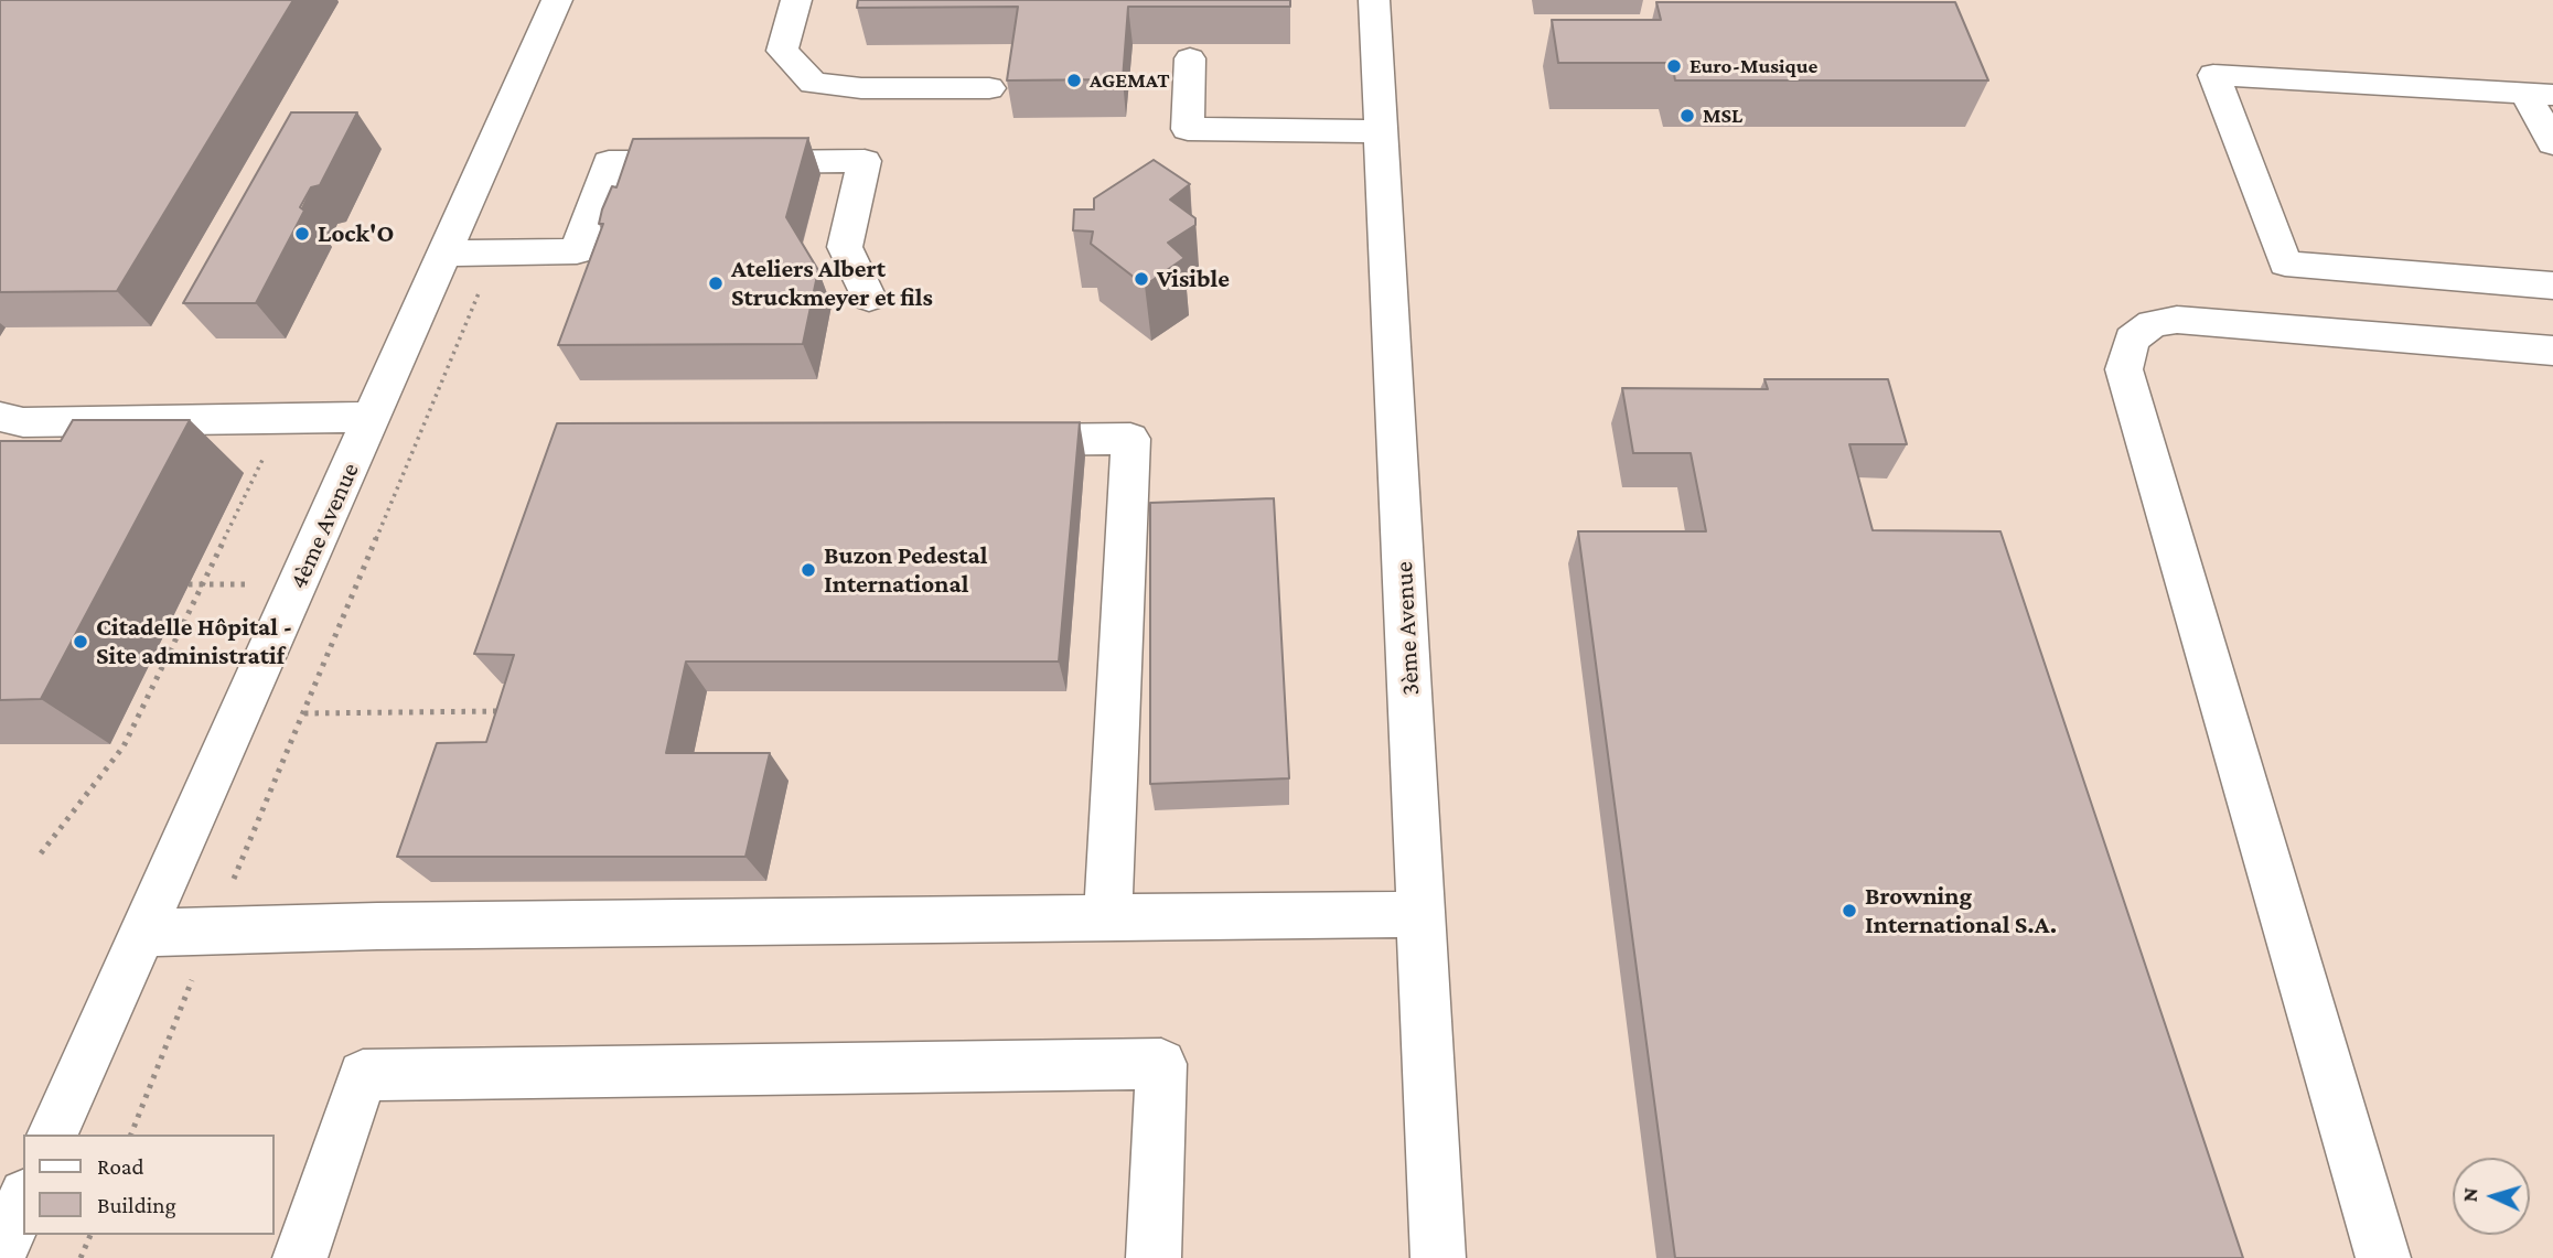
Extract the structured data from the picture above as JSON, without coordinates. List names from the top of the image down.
{
  "streets": {
    "street": ["4ème Avenue", "3ème Avenue"]
  },
  "places": [
    "Euro-Musique",
    "AGEMAT",
    "MSL",
    "Lock'O",
    "Visible",
    "Ateliers Albert Struckmeyer et fils",
    "Buzon Pedestal International",
    "Citadelle Hôpital - Site administratif",
    "Browning International S.A."
  ],
  "legend": ["Road", "Building"],
  "north": "left"
}
